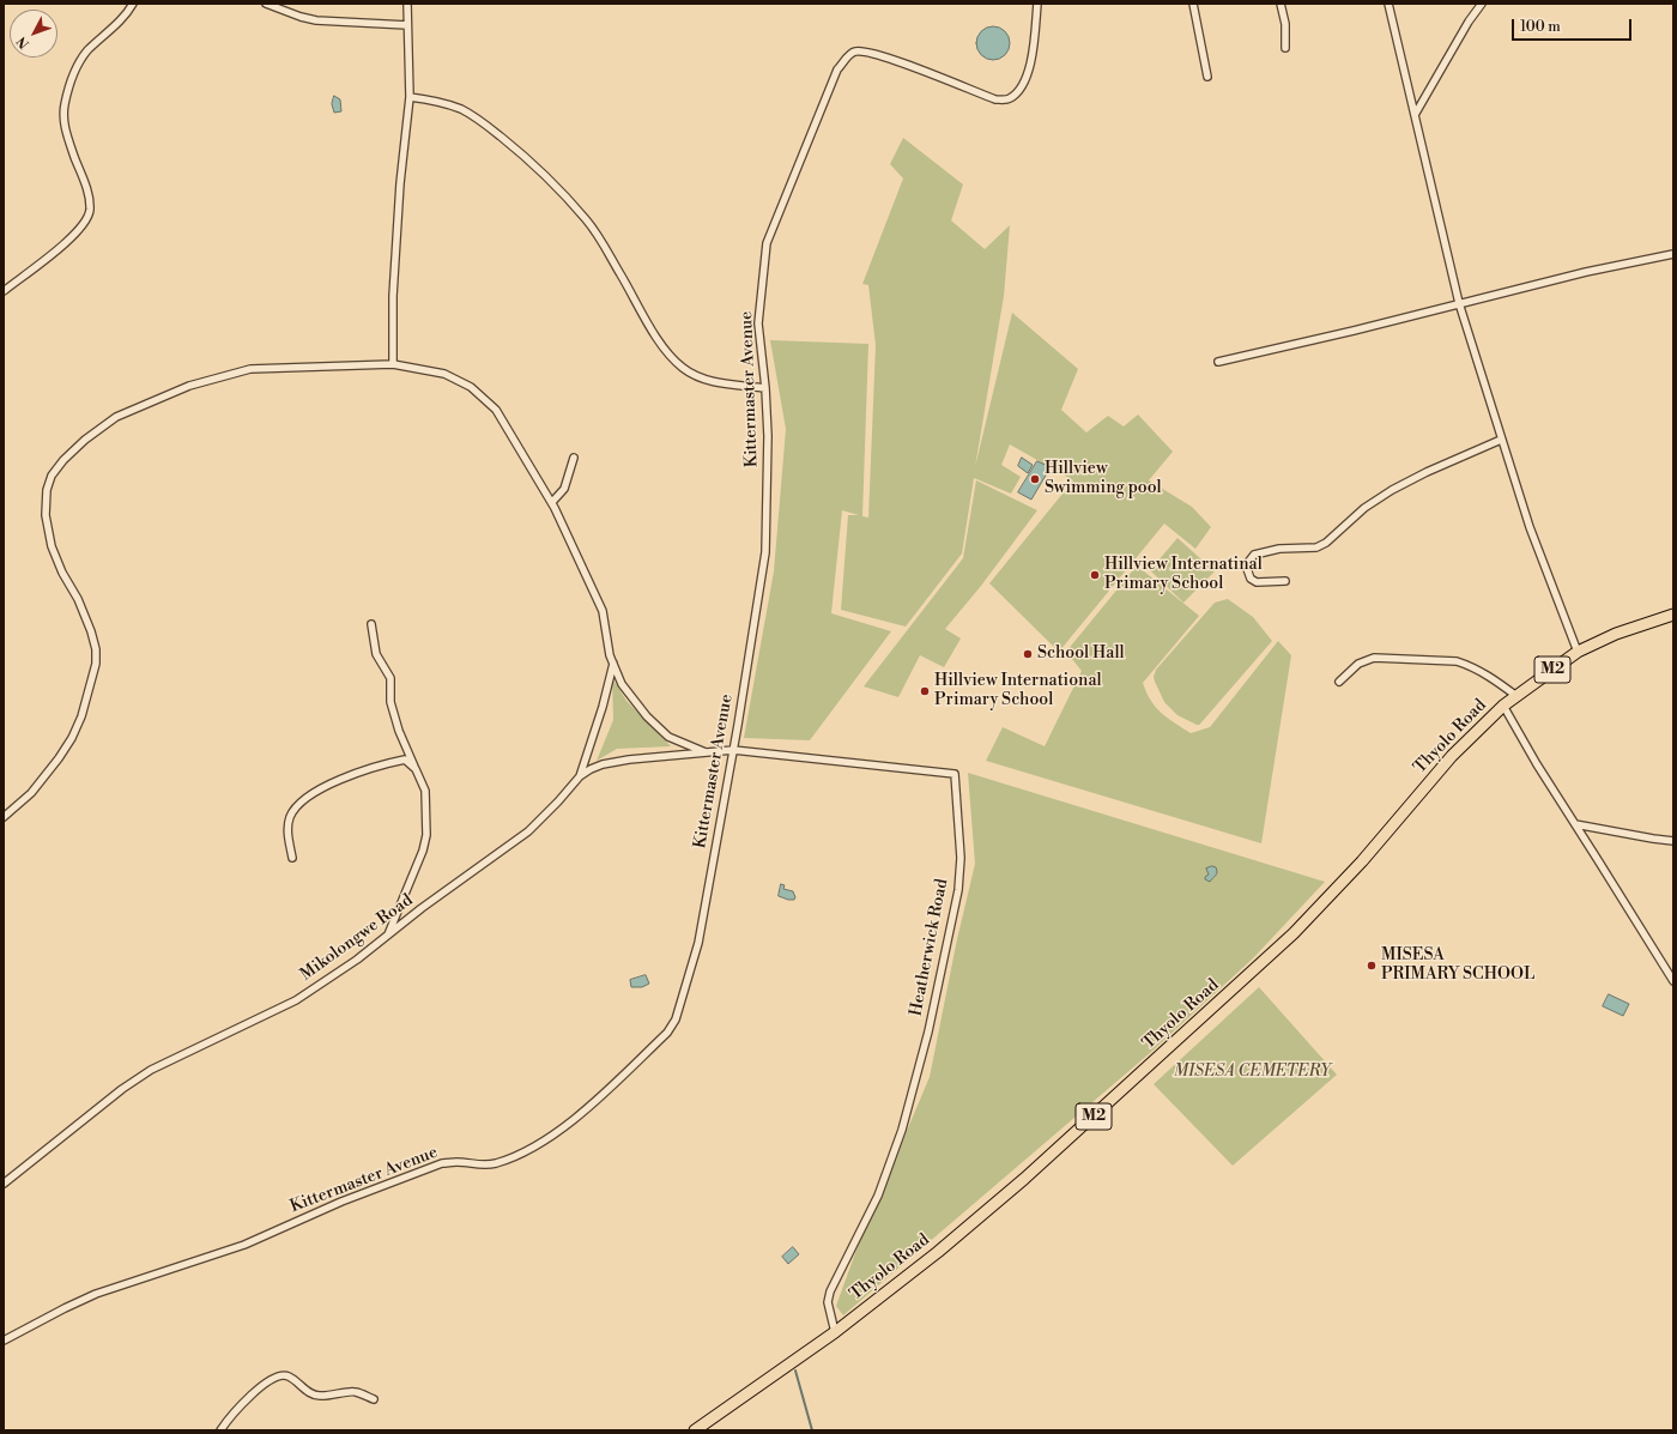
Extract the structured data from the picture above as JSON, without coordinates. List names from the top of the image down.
{
  "streets": {
    "highway": ["M2", "Thyolo Road"],
    "street": ["Kittermaster Avenue", "Mikolongwe Road", "Heatherwick Road"]
  },
  "crossings": [
    ["Kittermaster Avenue", "Mikolongwe Road"],
    ["Kittermaster Avenue", "Heatherwick Road"],
    ["Thyolo Road", "Heatherwick Road"],
    ["Mikolongwe Road", "Heatherwick Road"]
  ],
  "parks": ["MISESA CEMETERY"],
  "places": [
    "Hillview Swimming pool",
    "Hillview Internatinal Primary School",
    "School Hall",
    "Hillview International Primary School",
    "MISESA PRIMARY SCHOOL"
  ],
  "scale_bar": "100 m",
  "north": "bottom left"
}
